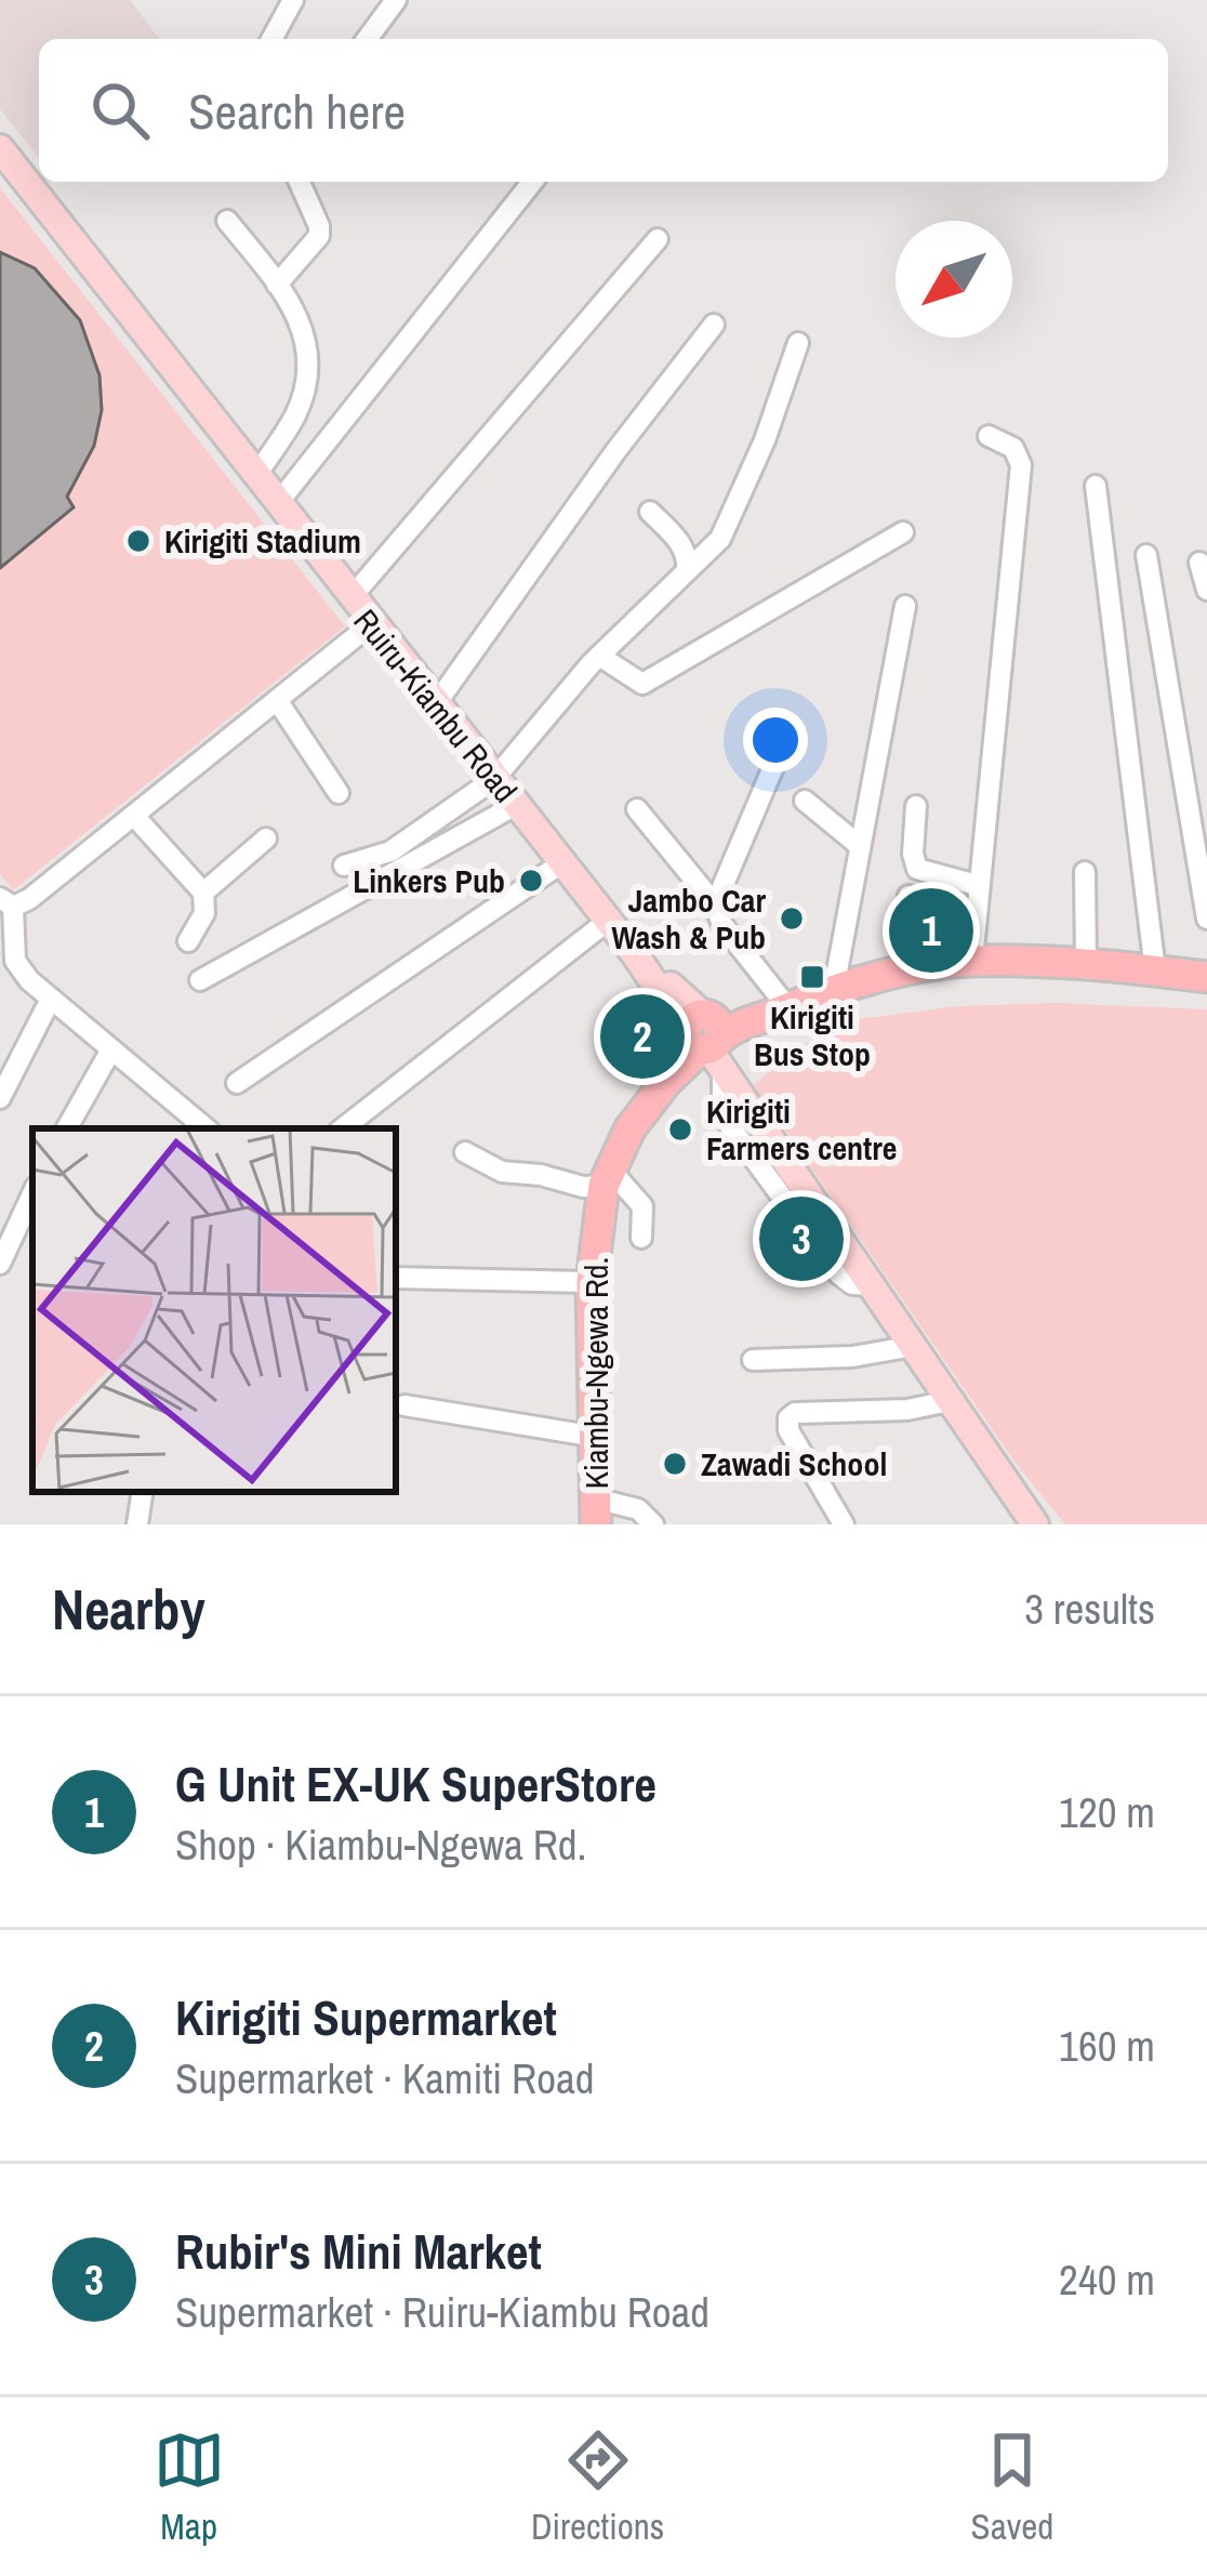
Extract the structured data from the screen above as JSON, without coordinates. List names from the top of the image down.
{
  "streets": {
    "highway": ["Kiambu-Ngewa Rd."],
    "main road": ["Ruiru-Kiambu Road"]
  },
  "crossings": [
    ["Ruiru-Kiambu Road", "Kiambu-Ngewa Rd."]
  ],
  "places": {
    "other": [
      "Kirigiti Stadium",
      "Linkers Pub",
      "Jambo Car Wash & Pub",
      "Kirigiti Farmers centre",
      "Zawadi School"
    ],
    "transit": ["Kirigiti Bus Stop"]
  },
  "north": "bottom left",
  "page": {
    "search": "Search here",
    "pins": ["1", "2", "3"],
    "heading": ["Nearby", "3 results"],
    "list": [
      {
        "mark": "1",
        "name": "G Unit EX-UK SuperStore",
        "note": "Shop · Kiambu-Ngewa Rd.",
        "value": "120 m"
      },
      {
        "mark": "2",
        "name": "Kirigiti Supermarket",
        "note": "Supermarket · Kamiti Road",
        "value": "160 m"
      },
      {
        "mark": "3",
        "name": "Rubir's Mini Market",
        "note": "Supermarket · Ruiru-Kiambu Road",
        "value": "240 m"
      }
    ],
    "nav": ["Map", "Directions", "Saved"]
  }
}
